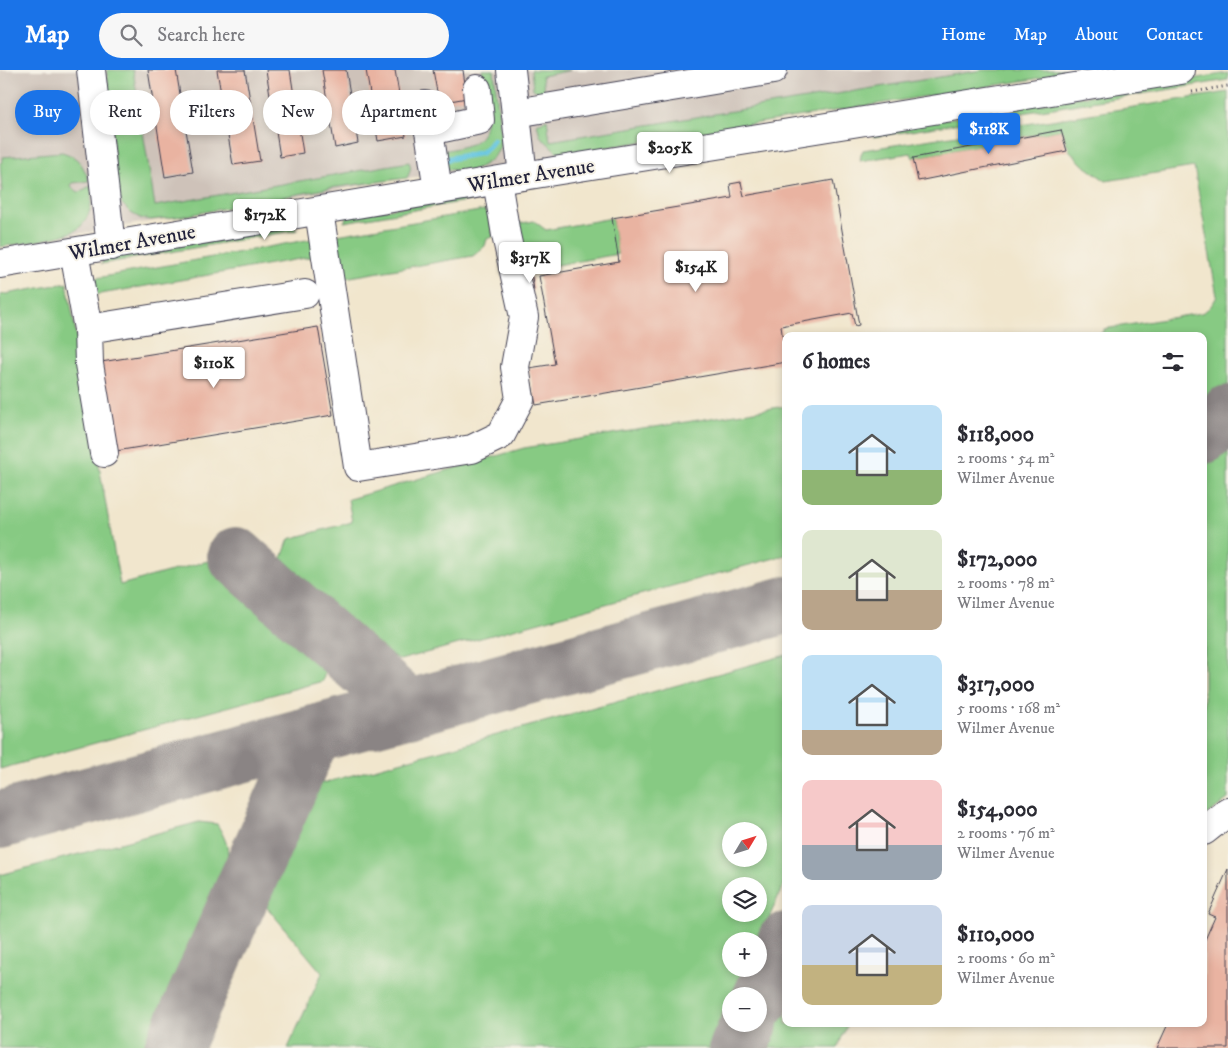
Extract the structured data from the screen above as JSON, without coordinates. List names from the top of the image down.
{
  "streets": {
    "street": ["Wilmer Avenue"]
  },
  "north": "top right",
  "page": {
    "header": "Map",
    "search": "Search here",
    "nav": [
      "Home",
      "Map",
      "About",
      "Contact"
    ],
    "chip": [
      "Buy",
      "Rent",
      "Filters",
      "New",
      "Apartment"
    ],
    "price": [
      "$118K",
      "$205K",
      "$172K",
      "$317K",
      "$154K",
      "$110K"
    ],
    "heading": "6 homes",
    "list": [
      {
        "name": "$118,000",
        "note": "2 rooms · 54 m² · Wilmer Avenue"
      },
      {
        "name": "$172,000",
        "note": "2 rooms · 78 m² · Wilmer Avenue"
      },
      {
        "name": "$317,000",
        "note": "5 rooms · 168 m² · Wilmer Avenue"
      },
      {
        "name": "$154,000",
        "note": "2 rooms · 76 m² · Wilmer Avenue"
      },
      {
        "name": "$110,000",
        "note": "2 rooms · 60 m² · Wilmer Avenue"
      }
    ],
    "map_buttons": ["+", "−"]
  }
}
